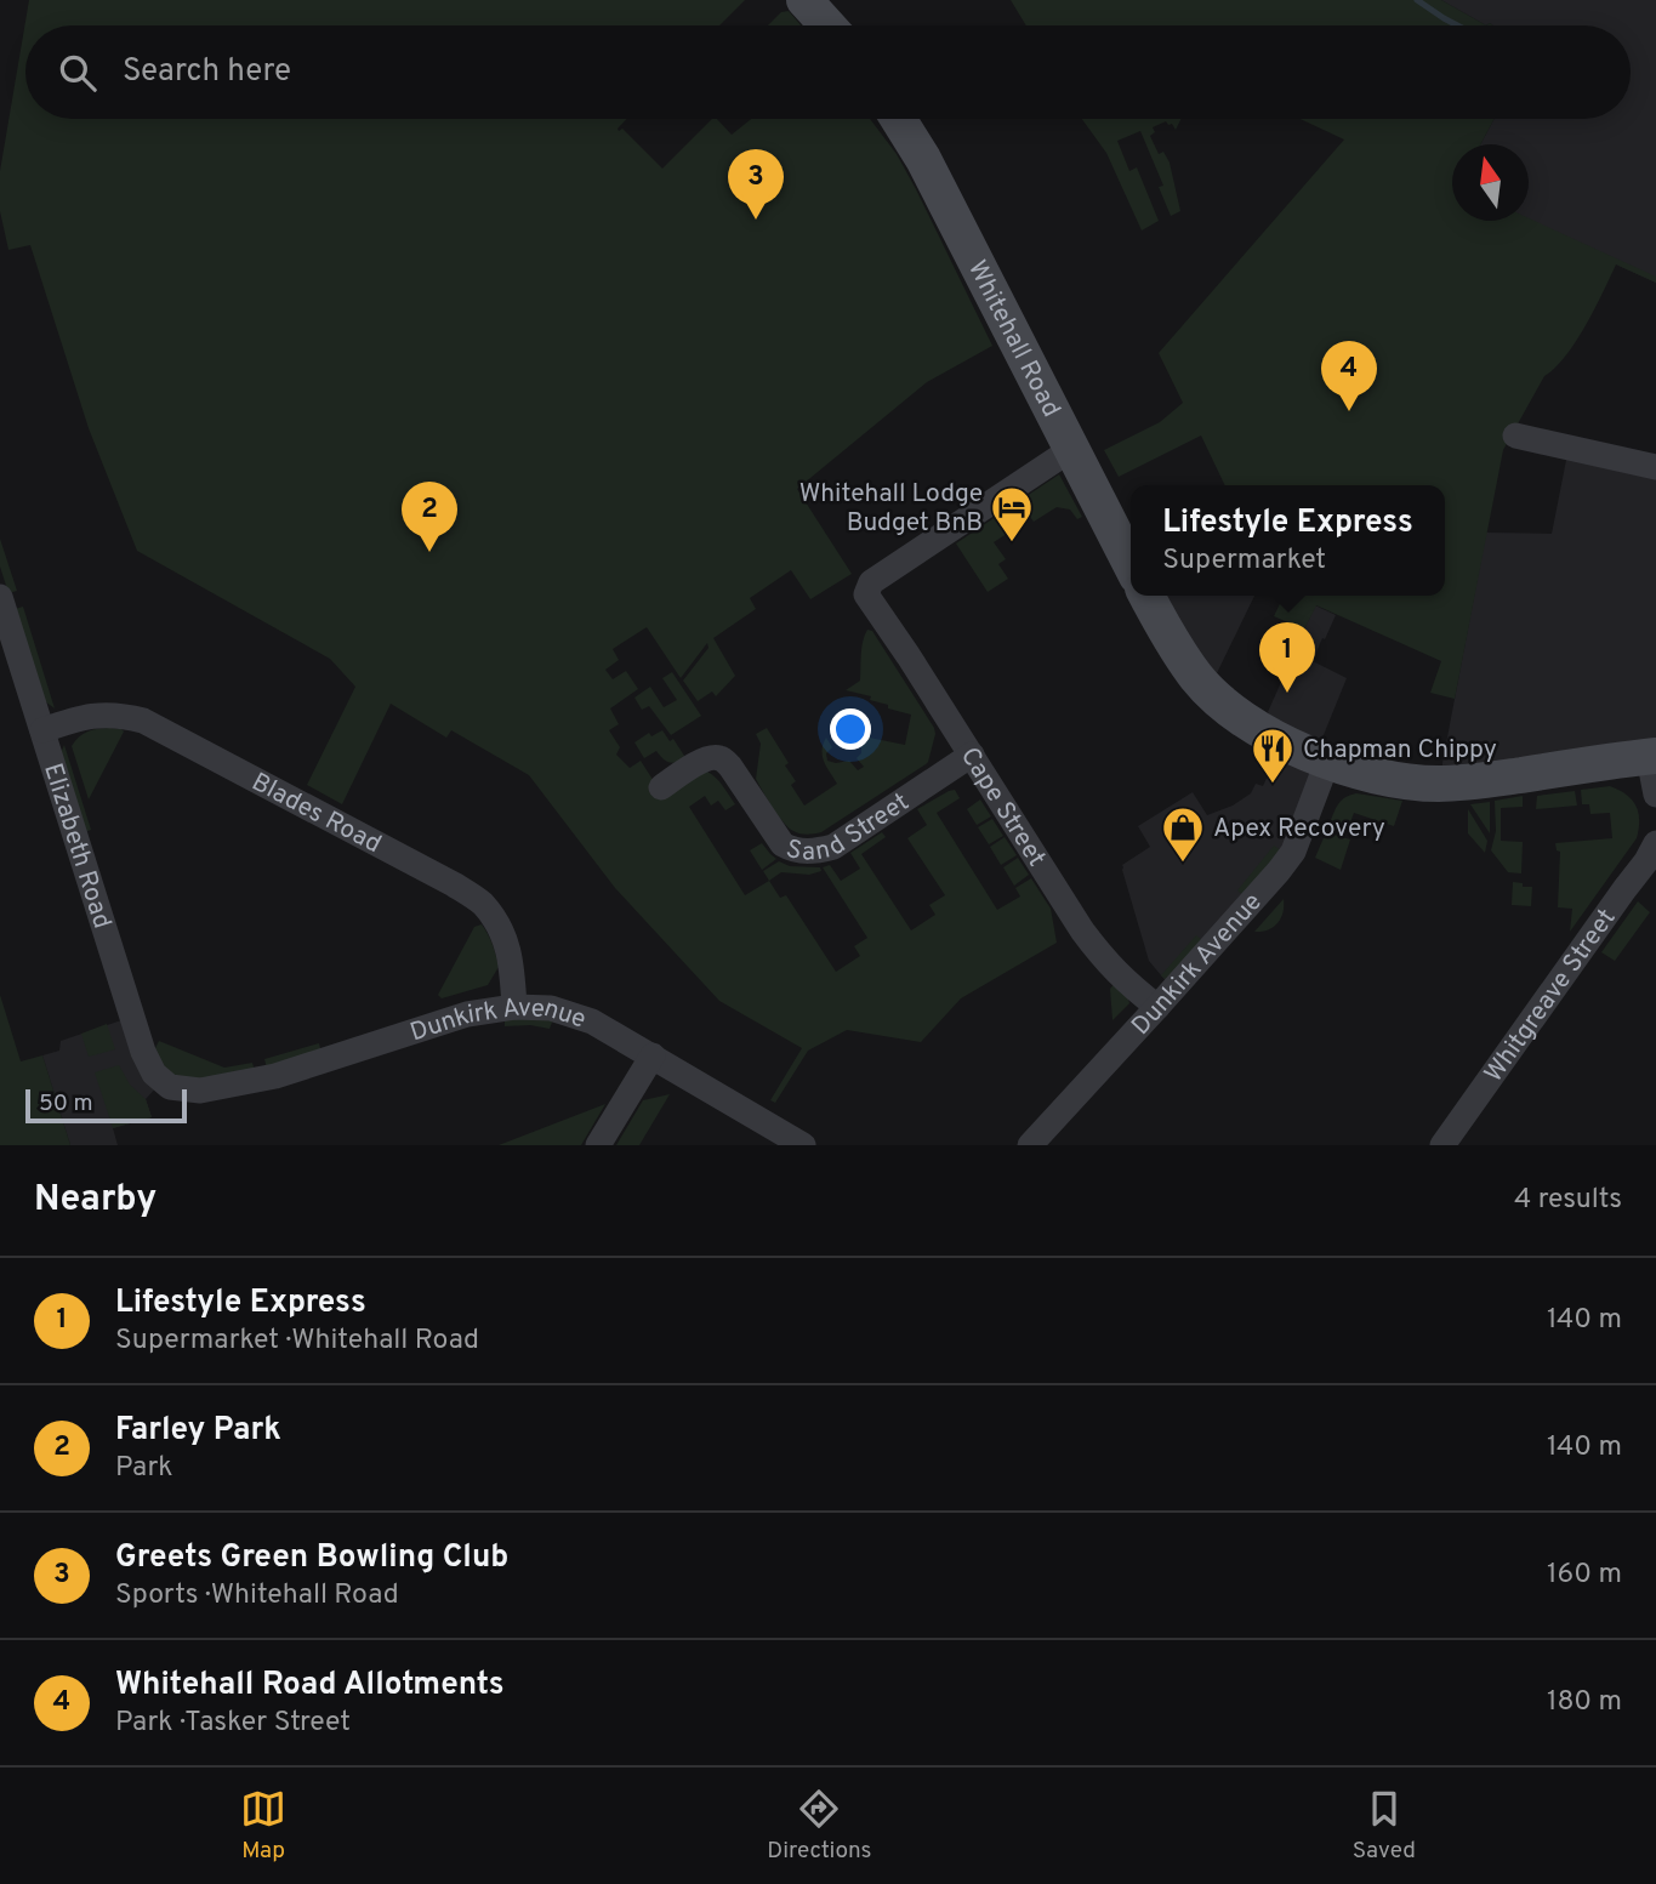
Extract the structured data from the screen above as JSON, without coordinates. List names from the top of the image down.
{
  "streets": {
    "main road": ["Whitehall Road"],
    "street": [
      "Cape Street",
      "Blades Road",
      "Sand Street",
      "Elizabeth Road",
      "Dunkirk Avenue",
      "Whitgreave Street"
    ]
  },
  "crossings": [
    ["Whitehall Road", "Cape Street"],
    ["Cape Street", "Sand Street"],
    ["Cape Street", "Dunkirk Avenue"],
    ["Blades Road", "Elizabeth Road"],
    ["Blades Road", "Dunkirk Avenue"],
    ["Elizabeth Road", "Dunkirk Avenue"]
  ],
  "places": {
    "hotel": ["Whitehall Lodge Budget BnB"],
    "restaurant": ["Chapman Chippy"],
    "shop": ["Apex Recovery"]
  },
  "scale_bar": "50 m",
  "north": "top",
  "page": {
    "search": "Search here",
    "pins": [
      "3",
      "4",
      "2",
      "1"
    ],
    "popup": ["Lifestyle Express", "Supermarket"],
    "scale": "50 m",
    "heading": ["Nearby", "4 results"],
    "list": [
      {
        "mark": "1",
        "name": "Lifestyle Express",
        "note": "Supermarket · Whitehall Road",
        "value": "140 m"
      },
      {
        "mark": "2",
        "name": "Farley Park",
        "note": "Park",
        "value": "140 m"
      },
      {
        "mark": "3",
        "name": "Greets Green Bowling Club",
        "note": "Sports · Whitehall Road",
        "value": "160 m"
      },
      {
        "mark": "4",
        "name": "Whitehall Road Allotments",
        "note": "Park · Tasker Street",
        "value": "180 m"
      }
    ],
    "nav": ["Map", "Directions", "Saved"]
  }
}
